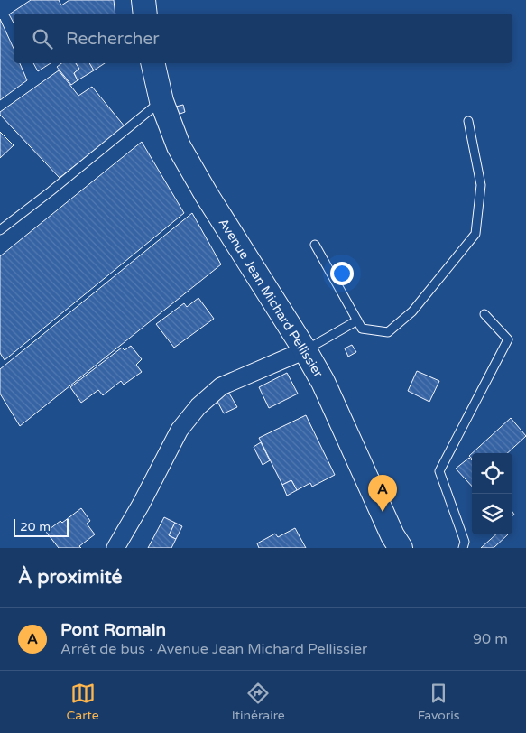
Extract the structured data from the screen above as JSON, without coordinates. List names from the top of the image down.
{
  "streets": {
    "street": ["Avenue Jean Michard Pellissier"]
  },
  "scale_bar": "20 m",
  "page": {
    "search": "Rechercher",
    "pins": "A",
    "scale": "20 m",
    "heading": "À proximité",
    "list": [
      {
        "mark": "A",
        "name": "Pont Romain",
        "note": "Arrêt de bus · Avenue Jean Michard Pellissier",
        "value": "90 m"
      }
    ],
    "nav": ["Carte", "Itinéraire", "Favoris"]
  }
}
